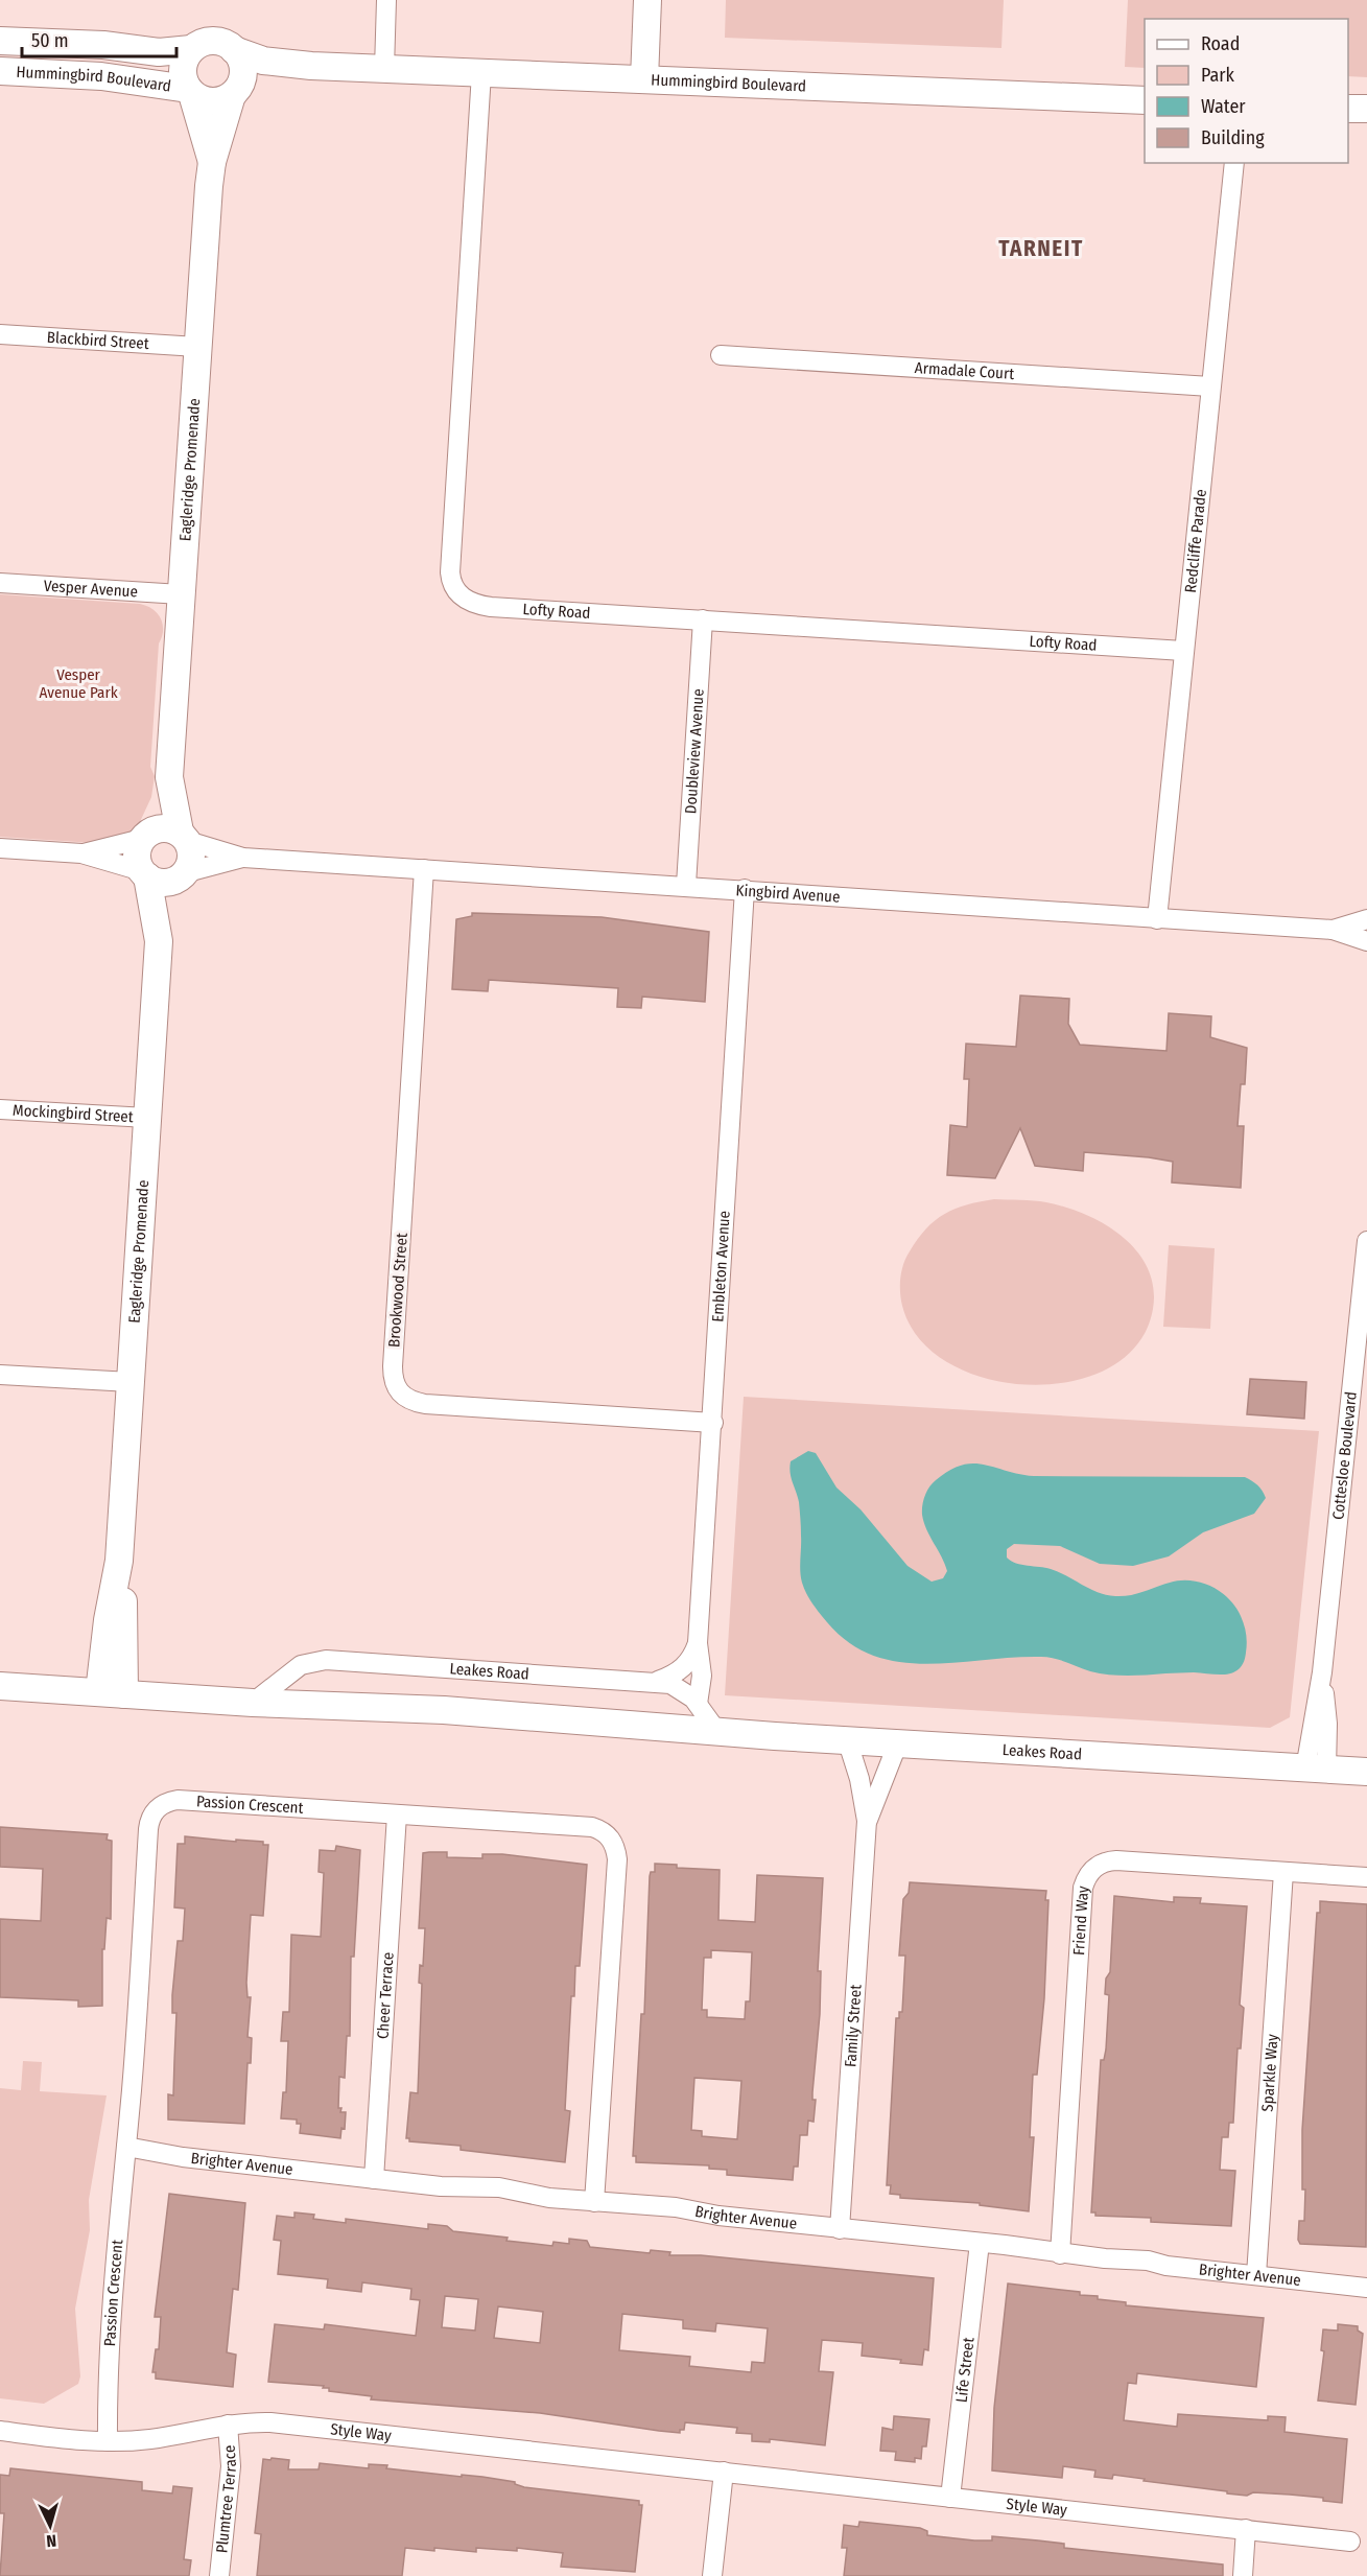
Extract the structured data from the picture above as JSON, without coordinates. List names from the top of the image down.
{
  "streets": {
    "street": [
      "Hummingbird Boulevard",
      "Blackbird Street",
      "Armadale Court",
      "Eagleridge Promenade",
      "Redcliffe Parade",
      "Vesper Avenue",
      "Lofty Road",
      "Doubleview Avenue",
      "Kingbird Avenue",
      "Mockingbird Street",
      "Embleton Avenue",
      "Brookwood Street",
      "Cottesloe Boulevard",
      "Leakes Road",
      "Passion Crescent",
      "Friend Way",
      "Cheer Terrace",
      "Family Street",
      "Sparkle Way",
      "Brighter Avenue",
      "Life Street",
      "Style Way",
      "Plumtree Terrace"
    ]
  },
  "crossings": [
    ["Hummingbird Boulevard", "Eagleridge Promenade"],
    ["Hummingbird Boulevard", "Lofty Road"],
    ["Blackbird Street", "Eagleridge Promenade"],
    ["Armadale Court", "Redcliffe Parade"],
    ["Eagleridge Promenade", "Vesper Avenue"],
    ["Eagleridge Promenade", "Kingbird Avenue"],
    ["Eagleridge Promenade", "Mockingbird Street"],
    ["Eagleridge Promenade", "Leakes Road"],
    ["Redcliffe Parade", "Lofty Road"],
    ["Redcliffe Parade", "Kingbird Avenue"],
    ["Lofty Road", "Doubleview Avenue"],
    ["Doubleview Avenue", "Kingbird Avenue"],
    ["Kingbird Avenue", "Embleton Avenue"],
    ["Kingbird Avenue", "Brookwood Street"],
    ["Embleton Avenue", "Brookwood Street"],
    ["Embleton Avenue", "Leakes Road"],
    ["Cottesloe Boulevard", "Leakes Road"],
    ["Leakes Road", "Family Street"],
    ["Passion Crescent", "Cheer Terrace"],
    ["Passion Crescent", "Brighter Avenue"],
    ["Passion Crescent", "Style Way"],
    ["Friend Way", "Sparkle Way"],
    ["Friend Way", "Brighter Avenue"],
    ["Cheer Terrace", "Brighter Avenue"],
    ["Family Street", "Brighter Avenue"],
    ["Sparkle Way", "Brighter Avenue"],
    ["Brighter Avenue", "Life Street"],
    ["Life Street", "Style Way"],
    ["Style Way", "Plumtree Terrace"]
  ],
  "districts": ["TARNEIT"],
  "parks": ["Vesper Avenue Park"],
  "legend": [
    "Road",
    "Park",
    "Water",
    "Building"
  ],
  "scale_bar": "50 m",
  "north": "bottom"
}
